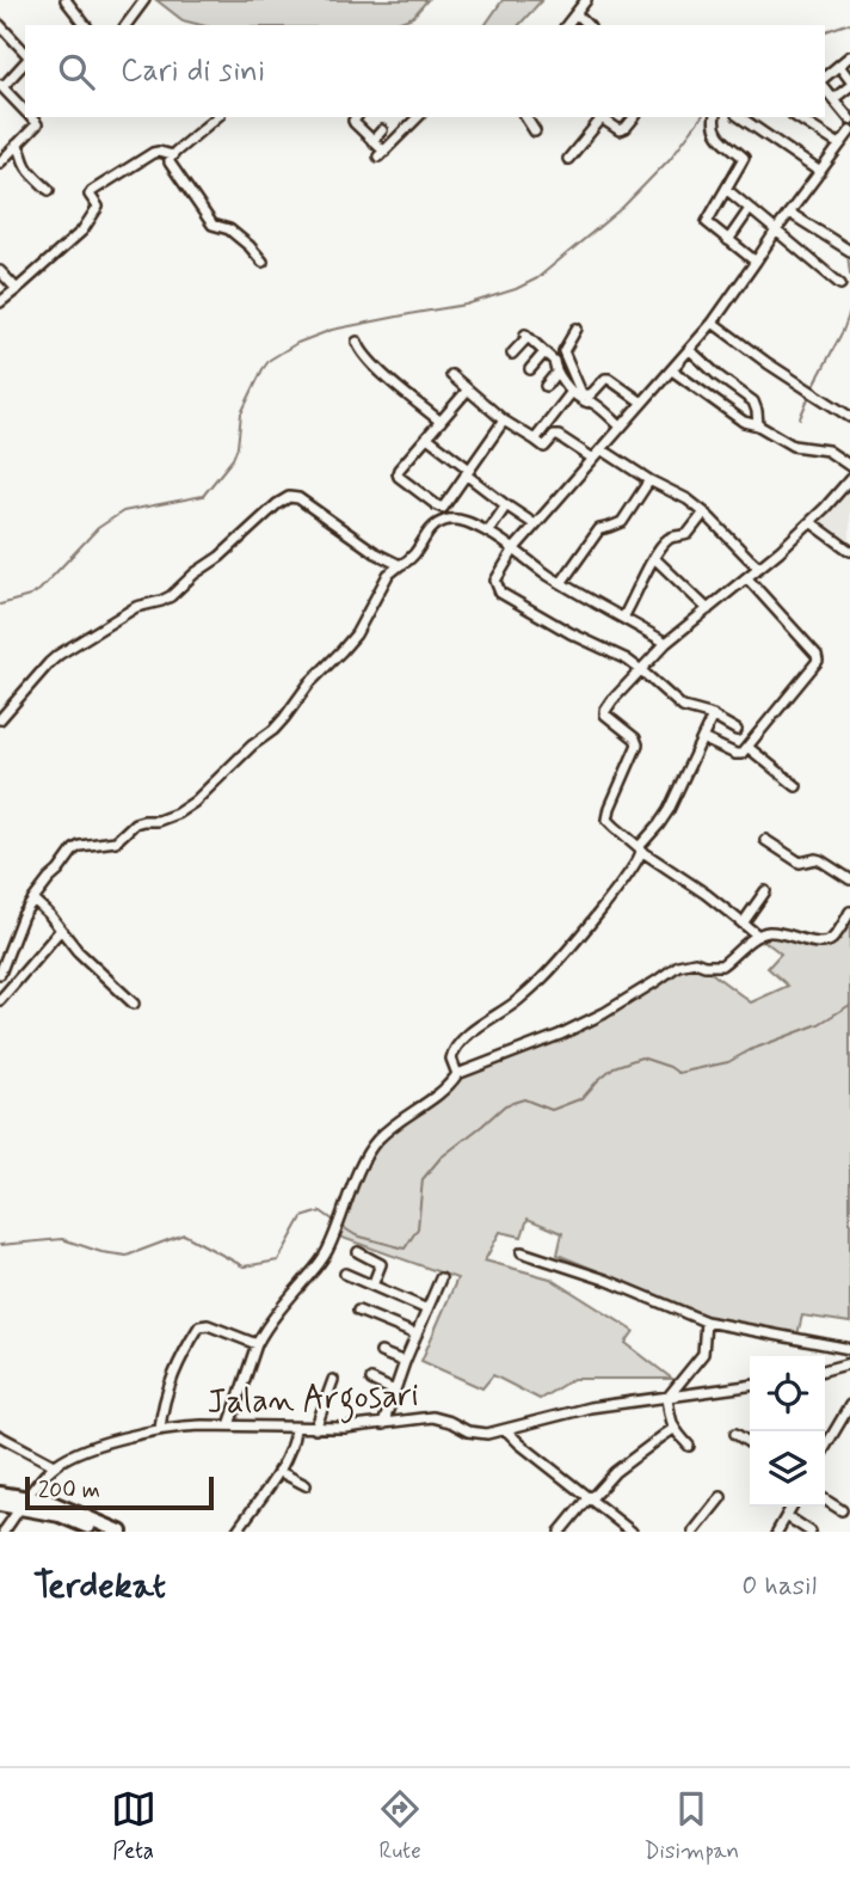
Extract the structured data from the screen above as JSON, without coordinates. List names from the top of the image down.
{
  "streets": {
    "street": ["Jalan Argosari"]
  },
  "scale_bar": "200 m",
  "page": {
    "search": "Cari di sini",
    "scale": "200 m",
    "heading": ["Terdekat", "0 hasil"],
    "nav": ["Peta", "Rute", "Disimpan"]
  }
}
